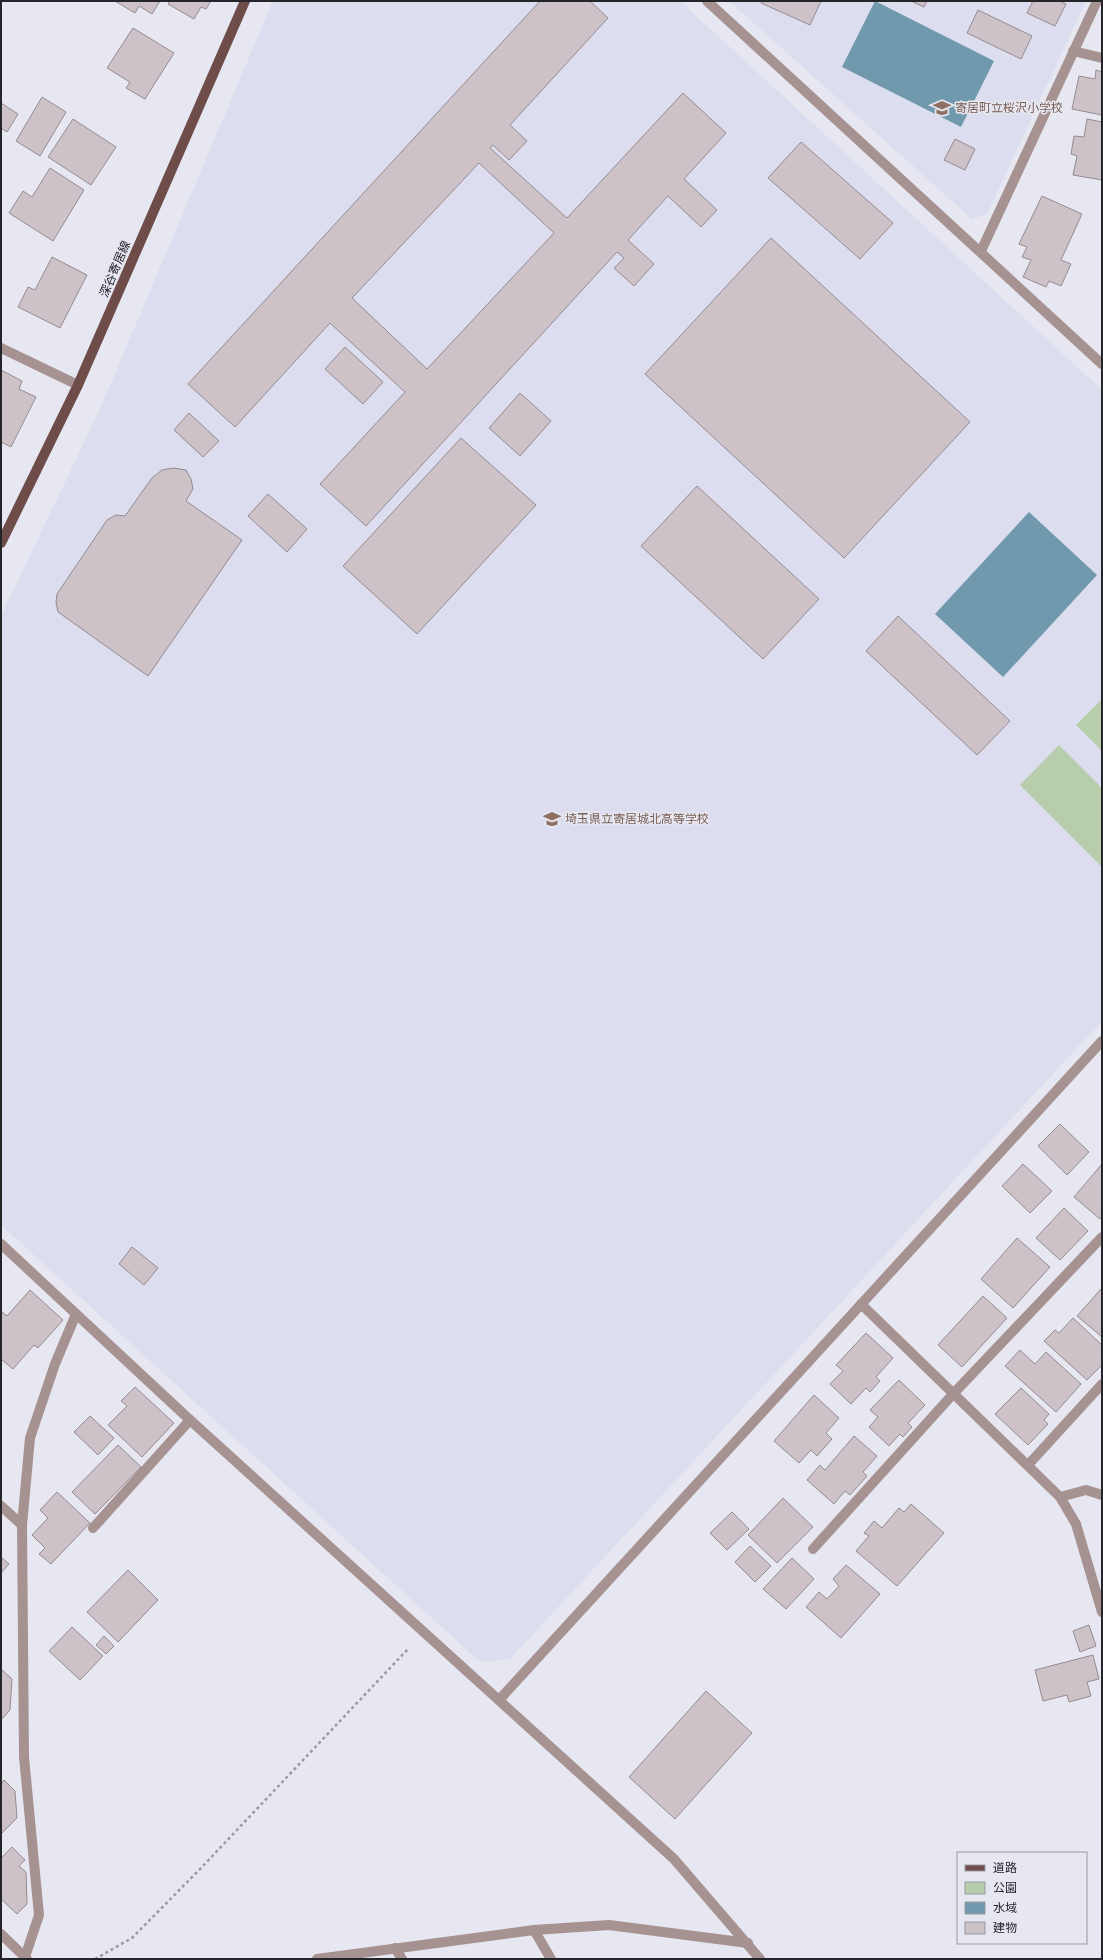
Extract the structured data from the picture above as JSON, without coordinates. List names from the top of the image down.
{
  "streets": {
    "main road": ["深谷寄居線"]
  },
  "places": {
    "school or university": ["寄居町立桜沢小学校", "埼玉県立寄居城北高等学校"]
  },
  "legend": [
    "道路",
    "公園",
    "水域",
    "建物"
  ]
}
